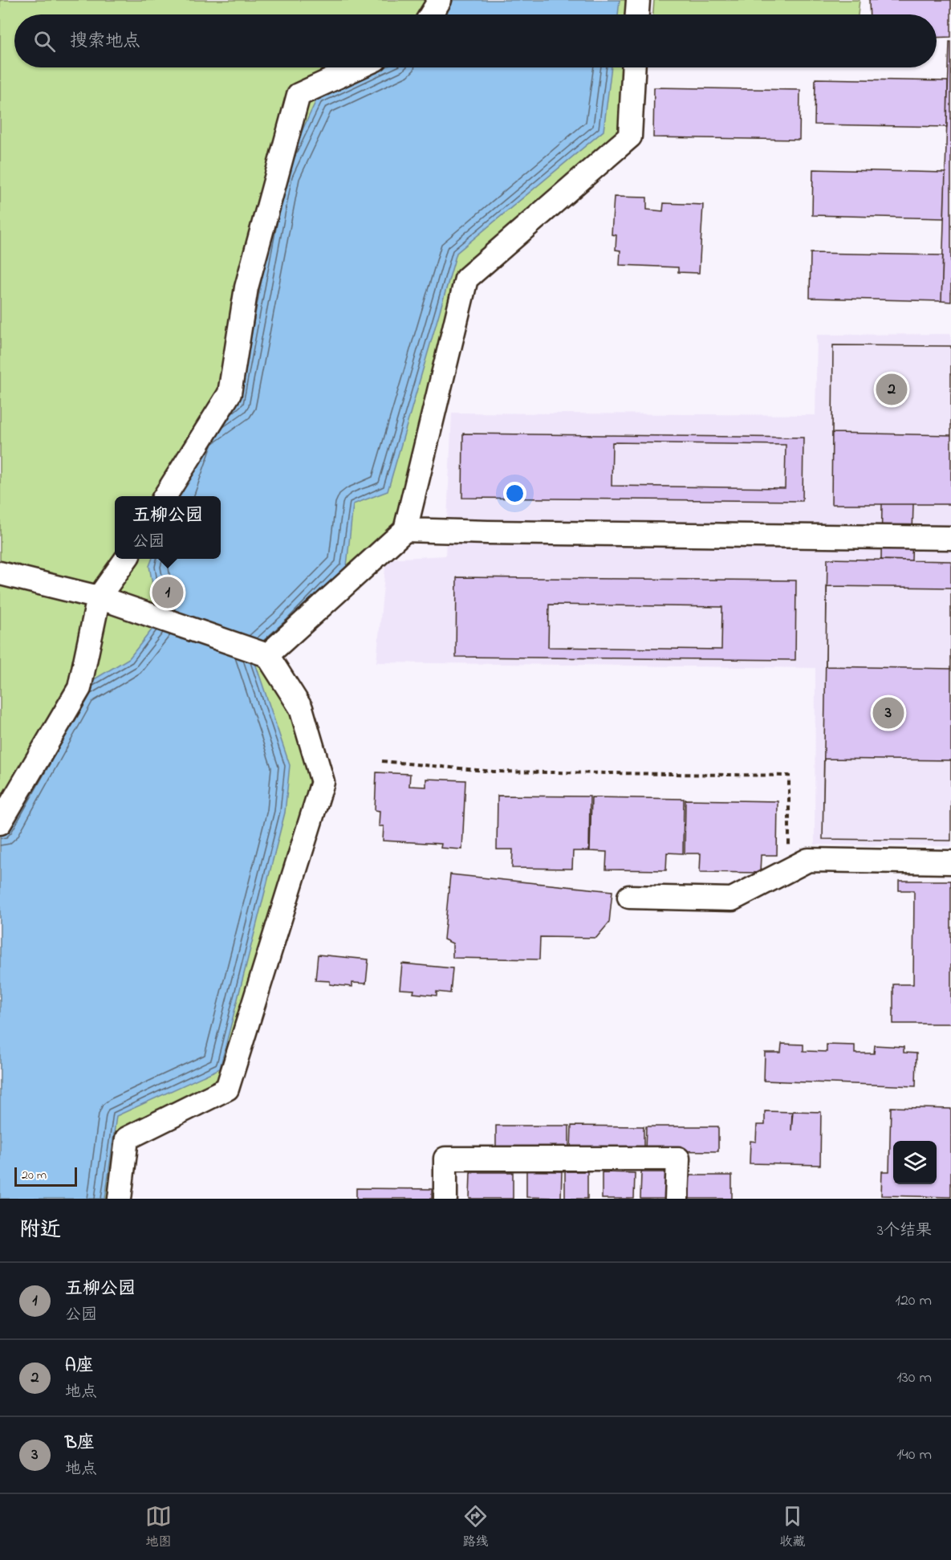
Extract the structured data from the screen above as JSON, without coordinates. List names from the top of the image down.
{
  "scale_bar": "20 m",
  "page": {
    "search": "搜索地点",
    "pins": ["2", "1", "3"],
    "popup": ["五柳公园", "公园"],
    "scale": "20 m",
    "heading": ["附近", "3个结果"],
    "list": [
      {
        "mark": "1",
        "name": "五柳公园",
        "note": "公园",
        "value": "120 m"
      },
      {
        "mark": "2",
        "name": "A座",
        "note": "地点",
        "value": "130 m"
      },
      {
        "mark": "3",
        "name": "B座",
        "note": "地点",
        "value": "140 m"
      }
    ],
    "nav": ["地图", "路线", "收藏"]
  }
}
